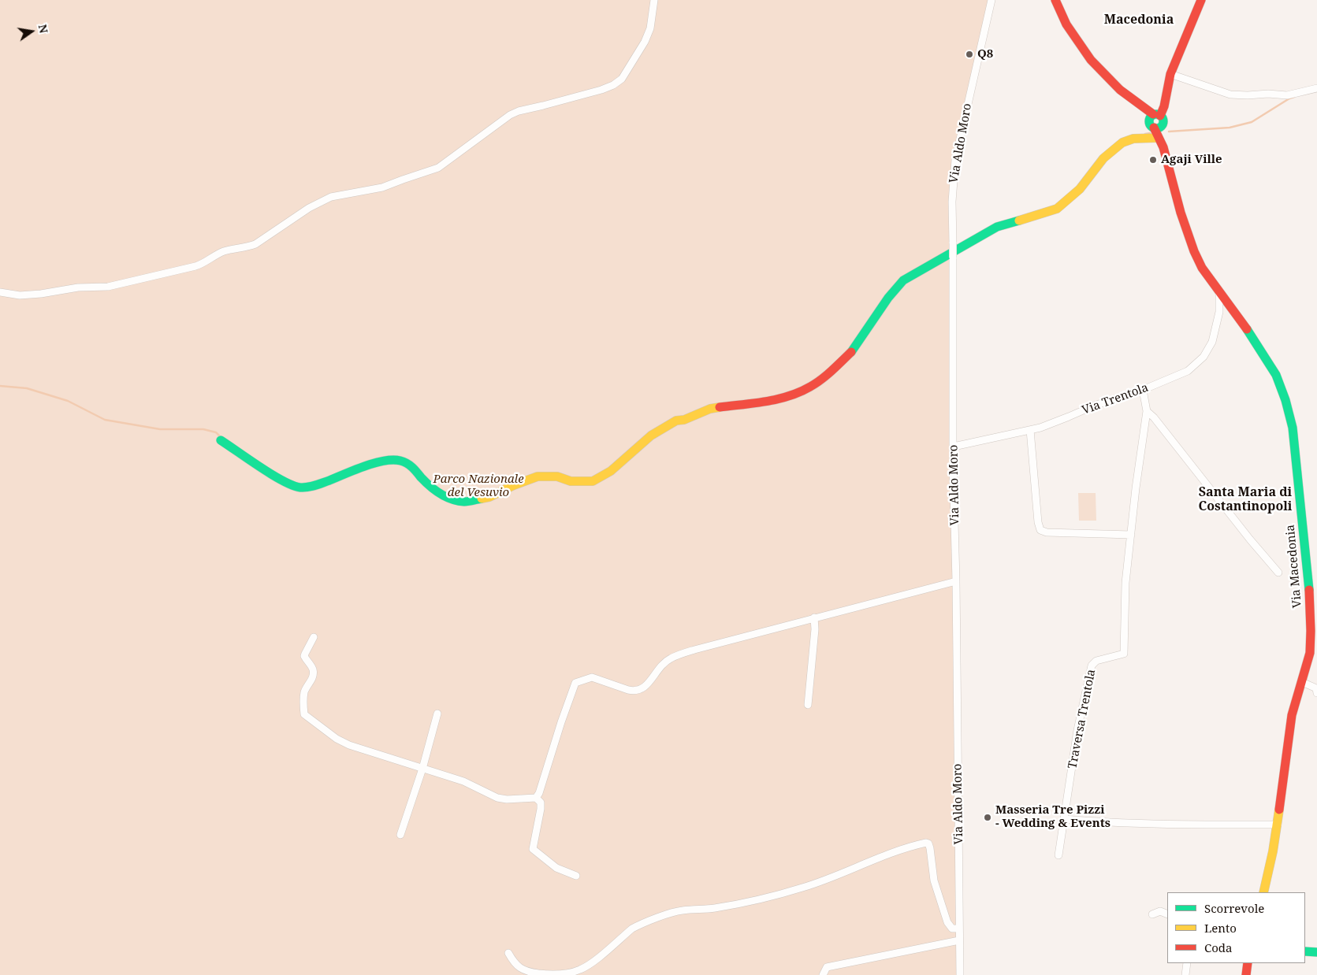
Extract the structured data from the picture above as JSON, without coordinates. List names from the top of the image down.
{
  "streets": {
    "street": [
      "Via Aldo Moro",
      "Via Trentola",
      "Via Macedonia",
      "Traversa Trentola"
    ]
  },
  "crossings": [
    ["Via Aldo Moro", "Via Trentola"],
    ["Via Trentola", "Via Macedonia"],
    ["Via Trentola", "Traversa Trentola"]
  ],
  "districts": ["Macedonia", "Santa Maria di Costantinopoli"],
  "parks": ["Parco Nazionale del Vesuvio"],
  "places": ["Q8", "Agaji Ville", "Masseria Tre Pizzi - Wedding & Events"],
  "legend": ["Scorrevole", "Lento", "Coda"],
  "north": "right"
}
